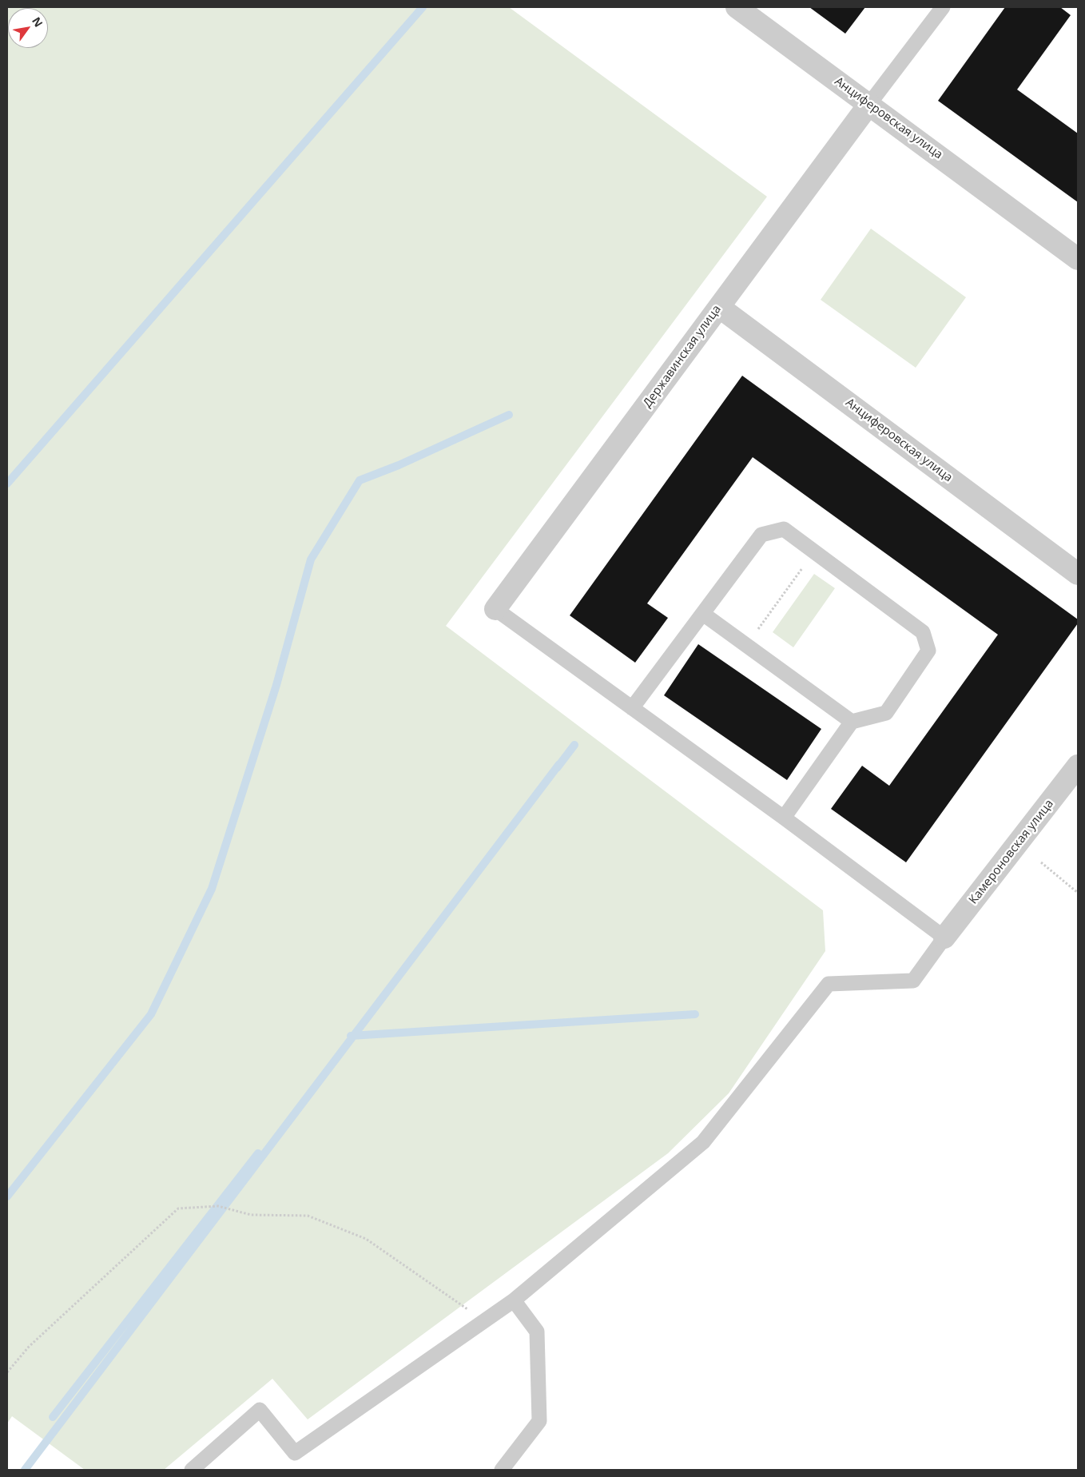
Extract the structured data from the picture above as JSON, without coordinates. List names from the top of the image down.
{
  "streets": {
    "street": ["Анциферовская улица", "Державинская улица", "Камероновская улица"]
  },
  "crossings": [
    ["Анциферовская улица", "Державинская улица"]
  ],
  "north": "top right"
}
